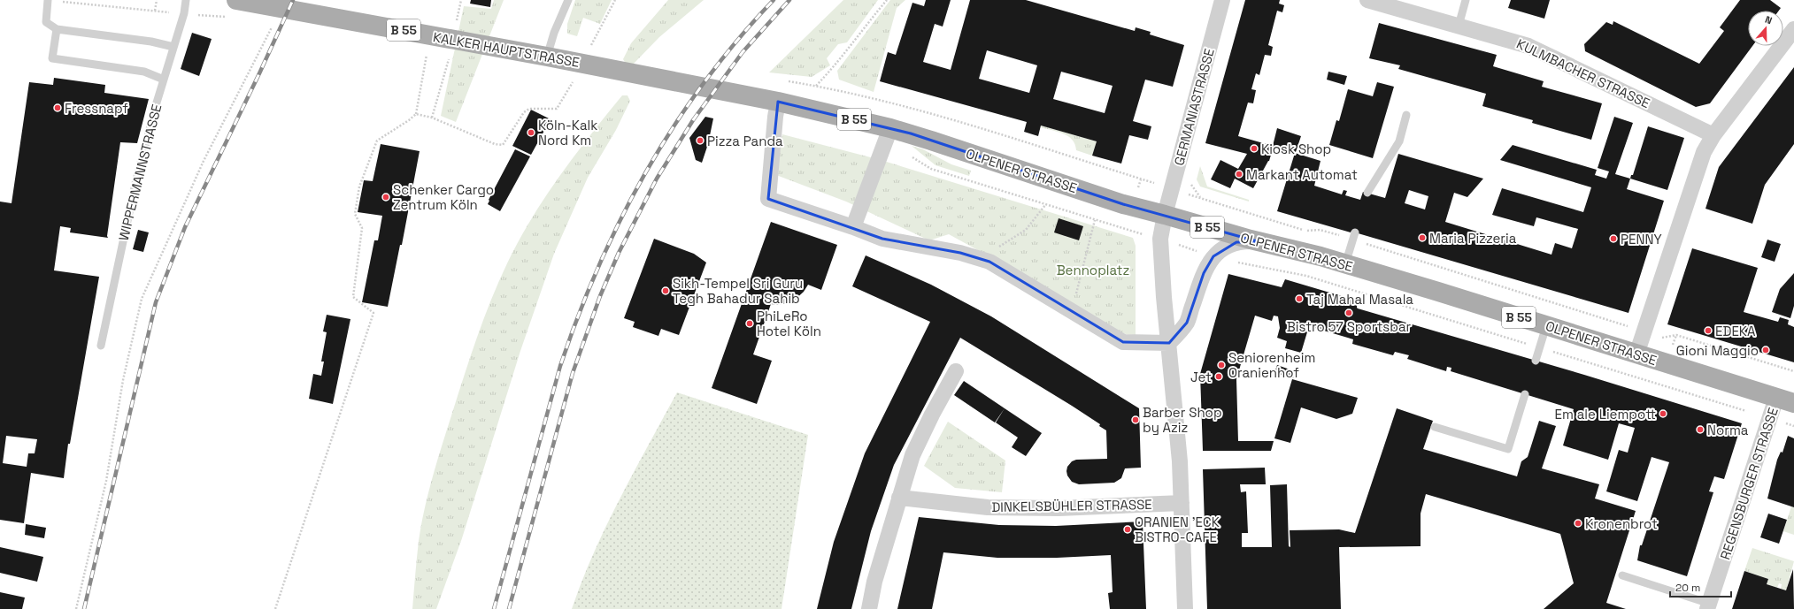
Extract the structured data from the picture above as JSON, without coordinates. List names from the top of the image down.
{
  "streets": {
    "main road": ["B 55", "KALKER HAUPTSTRASSE", "OLPENER STRASSE"],
    "street": [
      "KULMBACHER STRASSE",
      "GERMANIASTRASSE",
      "REGENSBURGER STRASSE",
      "DINKELSBÜHLER STRASSE"
    ],
    "lane": ["WIPPERMANNSTRASSE"]
  },
  "crossings": [
    ["KALKER HAUPTSTRASSE", "OLPENER STRASSE"],
    ["GERMANIASTRASSE", "OLPENER STRASSE"],
    ["GERMANIASTRASSE", "DINKELSBÜHLER STRASSE"],
    ["OLPENER STRASSE", "REGENSBURGER STRASSE"]
  ],
  "parks": ["Bennoplatz"],
  "places": [
    "Fressnapf",
    "Köln-Kalk Nord Km",
    "Pizza Panda",
    "Kiosk Shop",
    "Markant Automat",
    "Schenker Cargo Zentrum Köln",
    "Maria Pizzeria",
    "PENNY",
    "Sikh-Tempel Sri Guru Tegh Bahadur Sahib",
    "Taj Mahal Masala",
    "Bistro 57 Sportsbar",
    "PhiLeRo Hotel Köln",
    "EDEKA",
    "Gioni Maggio",
    "Seniorenheim Oranienhof",
    "Jet",
    "Em ale Liempott",
    "Barber Shop by Aziz",
    "Norma",
    "Kronenbrot",
    "ORANIEN 'ECK BISTRO-CAFE"
  ],
  "scale_bar": "20 m",
  "north": "top"
}
